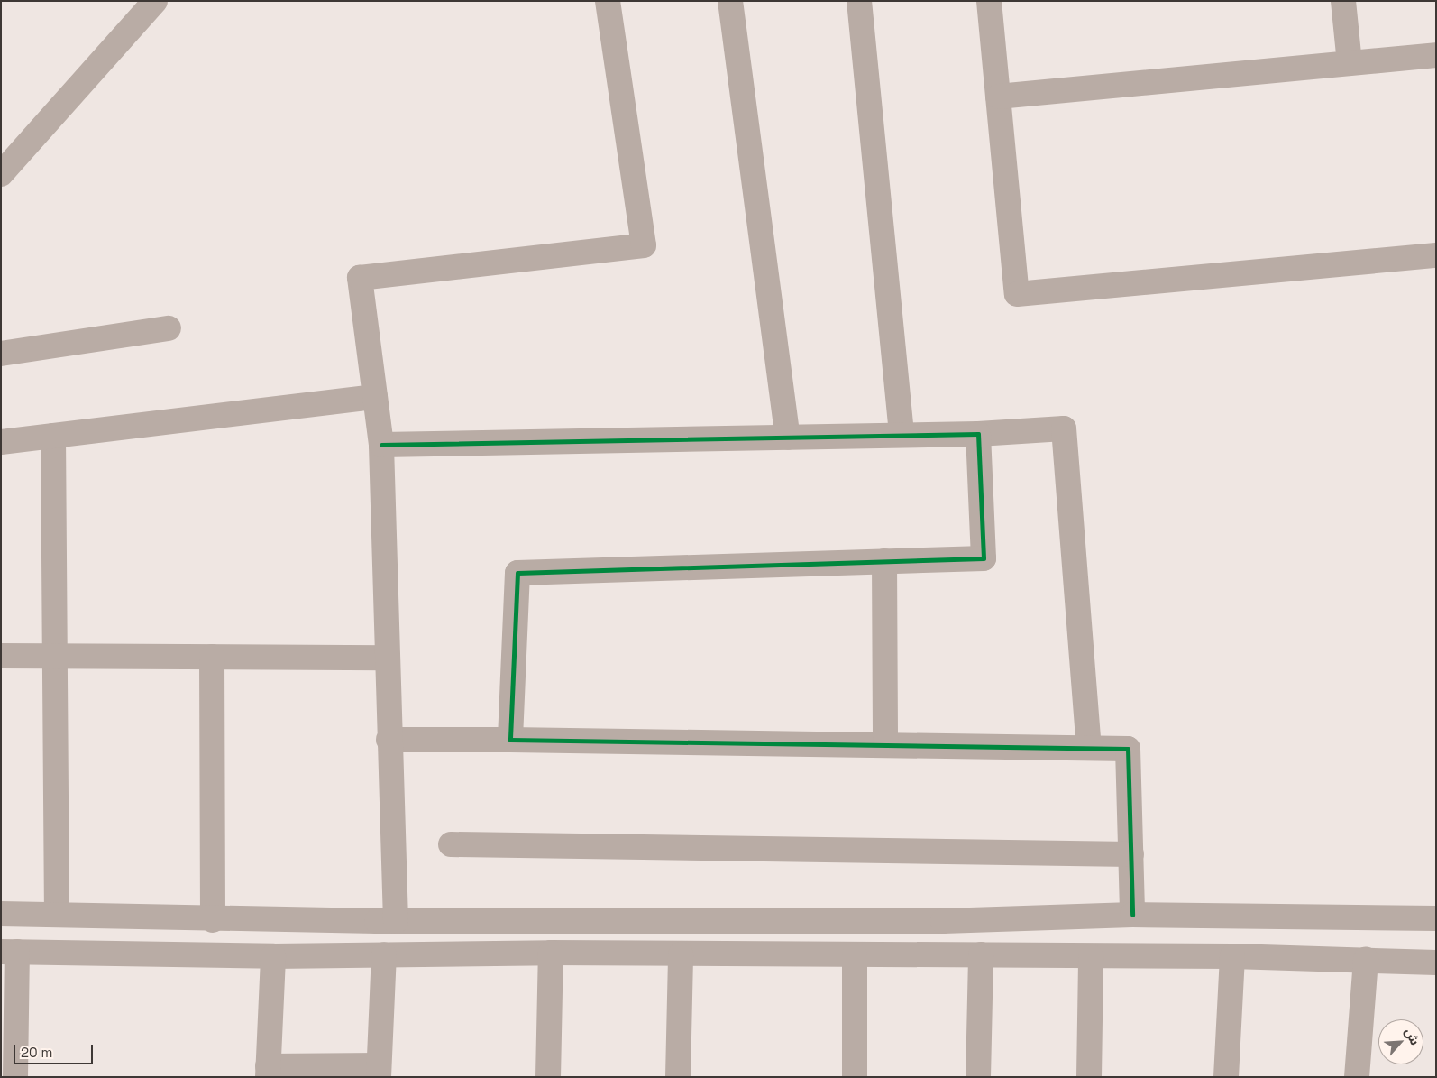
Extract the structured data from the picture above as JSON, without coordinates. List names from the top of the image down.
{
  "scale_bar": "20 m",
  "north": "top right"
}
